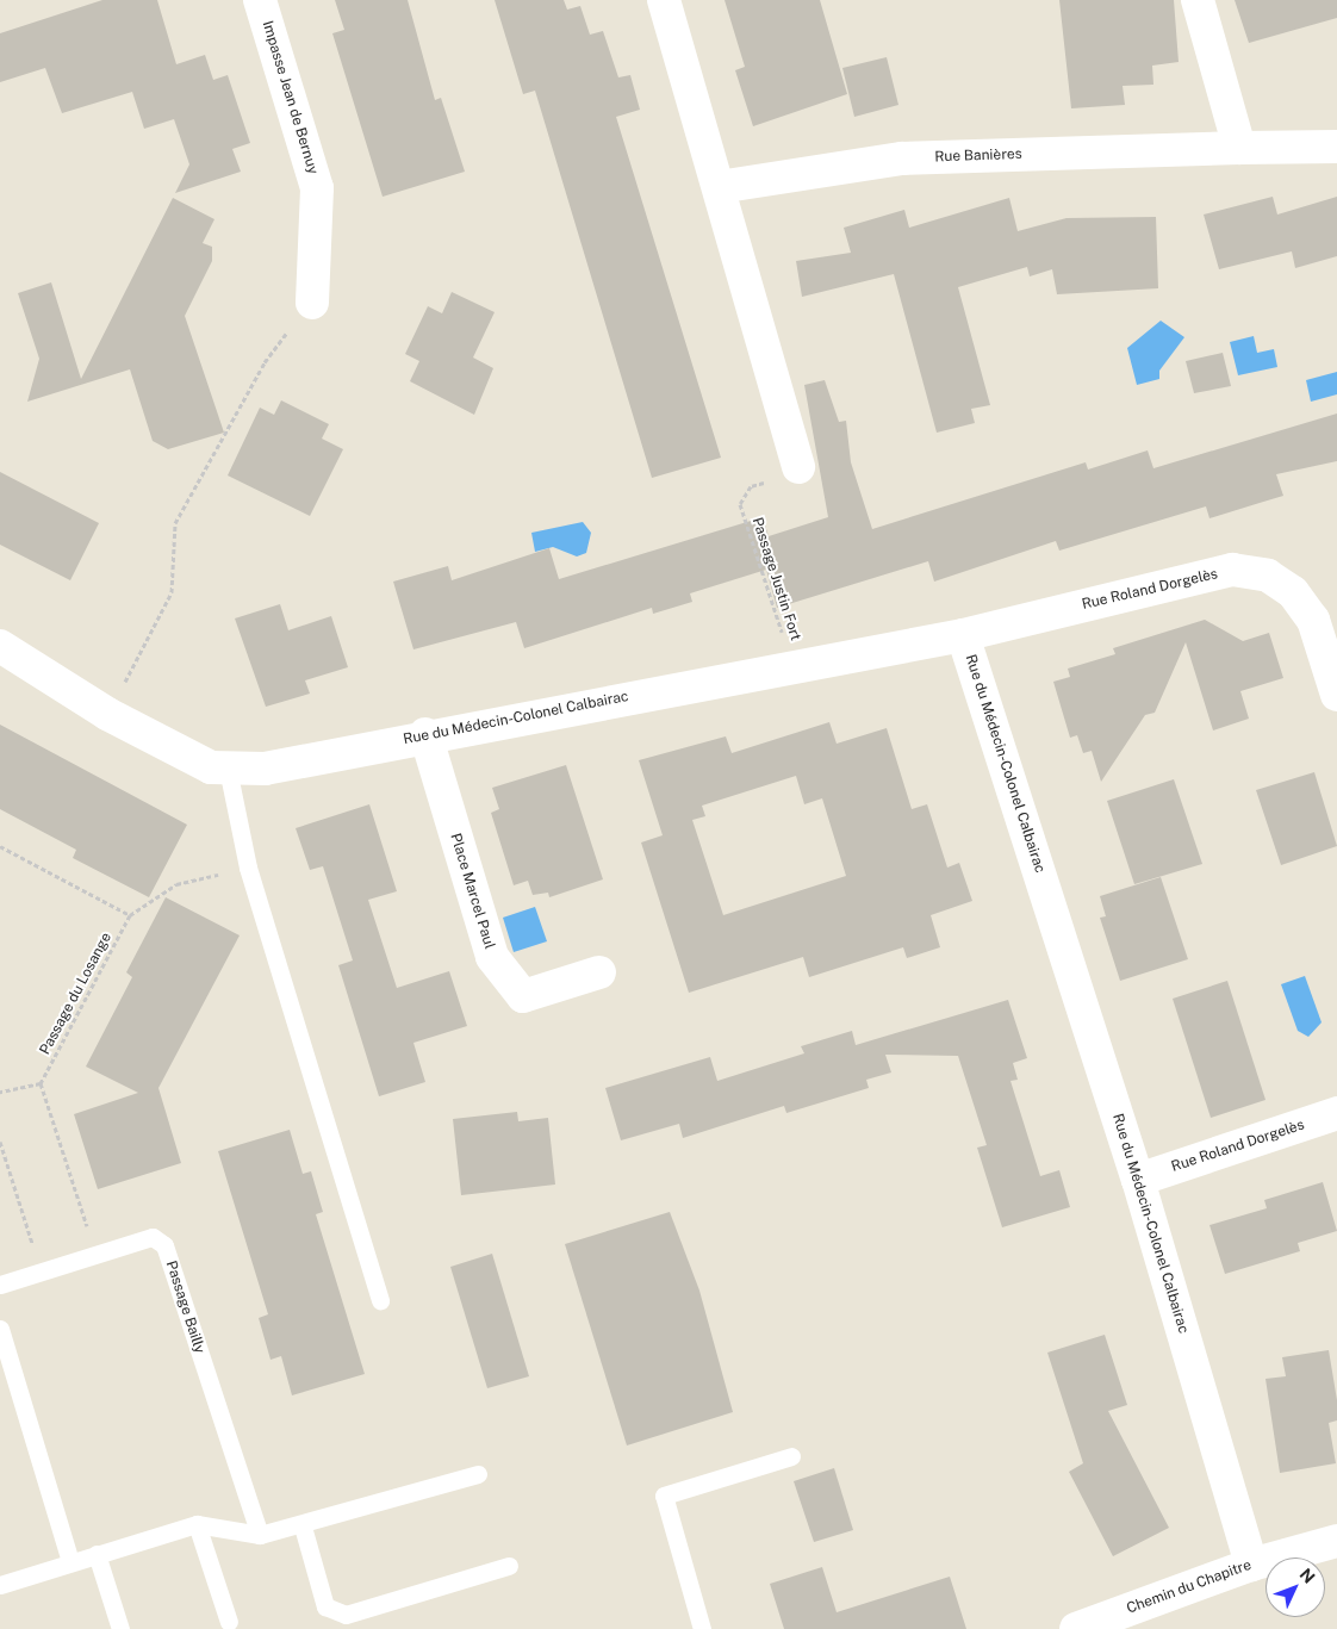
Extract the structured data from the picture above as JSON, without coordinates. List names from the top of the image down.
{
  "streets": {
    "street": [
      "Impasse Jean de Bernuy",
      "Rue Banières",
      "Rue Roland Dorgelès",
      "Rue du Médecin-Colonel Calbairac",
      "Place Marcel Paul",
      "Chemin du Chapitre"
    ],
    "lane": ["Passage Bailly"],
    "path": ["Passage Justin Fort", "Passage du Losange"]
  },
  "crossings": [
    ["Passage Justin Fort", "Rue du Médecin-Colonel Calbairac"],
    ["Rue Roland Dorgelès", "Rue du Médecin-Colonel Calbairac"],
    ["Rue du Médecin-Colonel Calbairac", "Place Marcel Paul"],
    ["Rue du Médecin-Colonel Calbairac", "Chemin du Chapitre"]
  ],
  "north": "top right"
}
